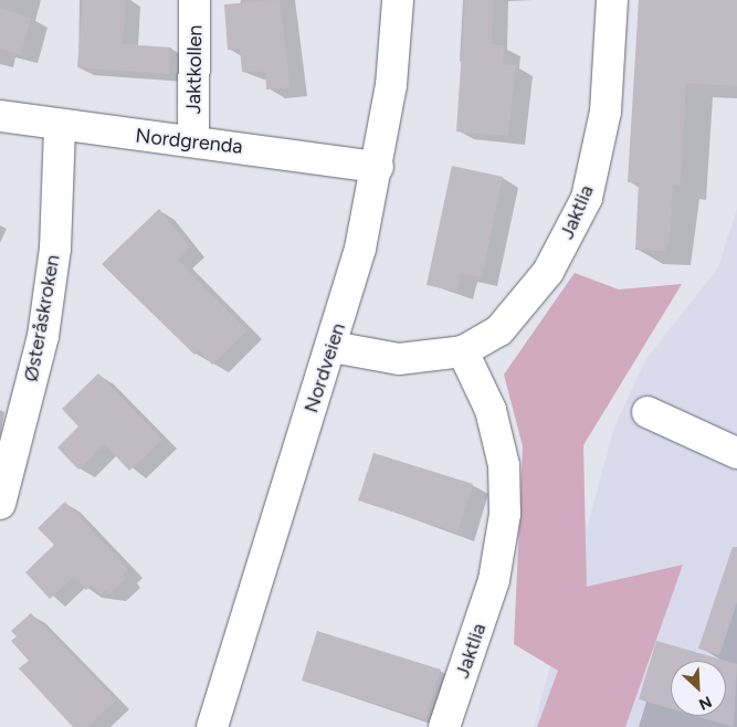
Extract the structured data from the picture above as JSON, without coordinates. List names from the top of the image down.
{
  "streets": {
    "street": [
      "Jaktkollen",
      "Nordgrenda",
      "Jaktlia",
      "Østeråskroken",
      "Nordveien"
    ]
  },
  "crossings": [
    ["Jaktkollen", "Nordgrenda"],
    ["Nordgrenda", "Østeråskroken"],
    ["Nordgrenda", "Nordveien"],
    ["Jaktlia", "Nordveien"]
  ],
  "north": "bottom right"
}
